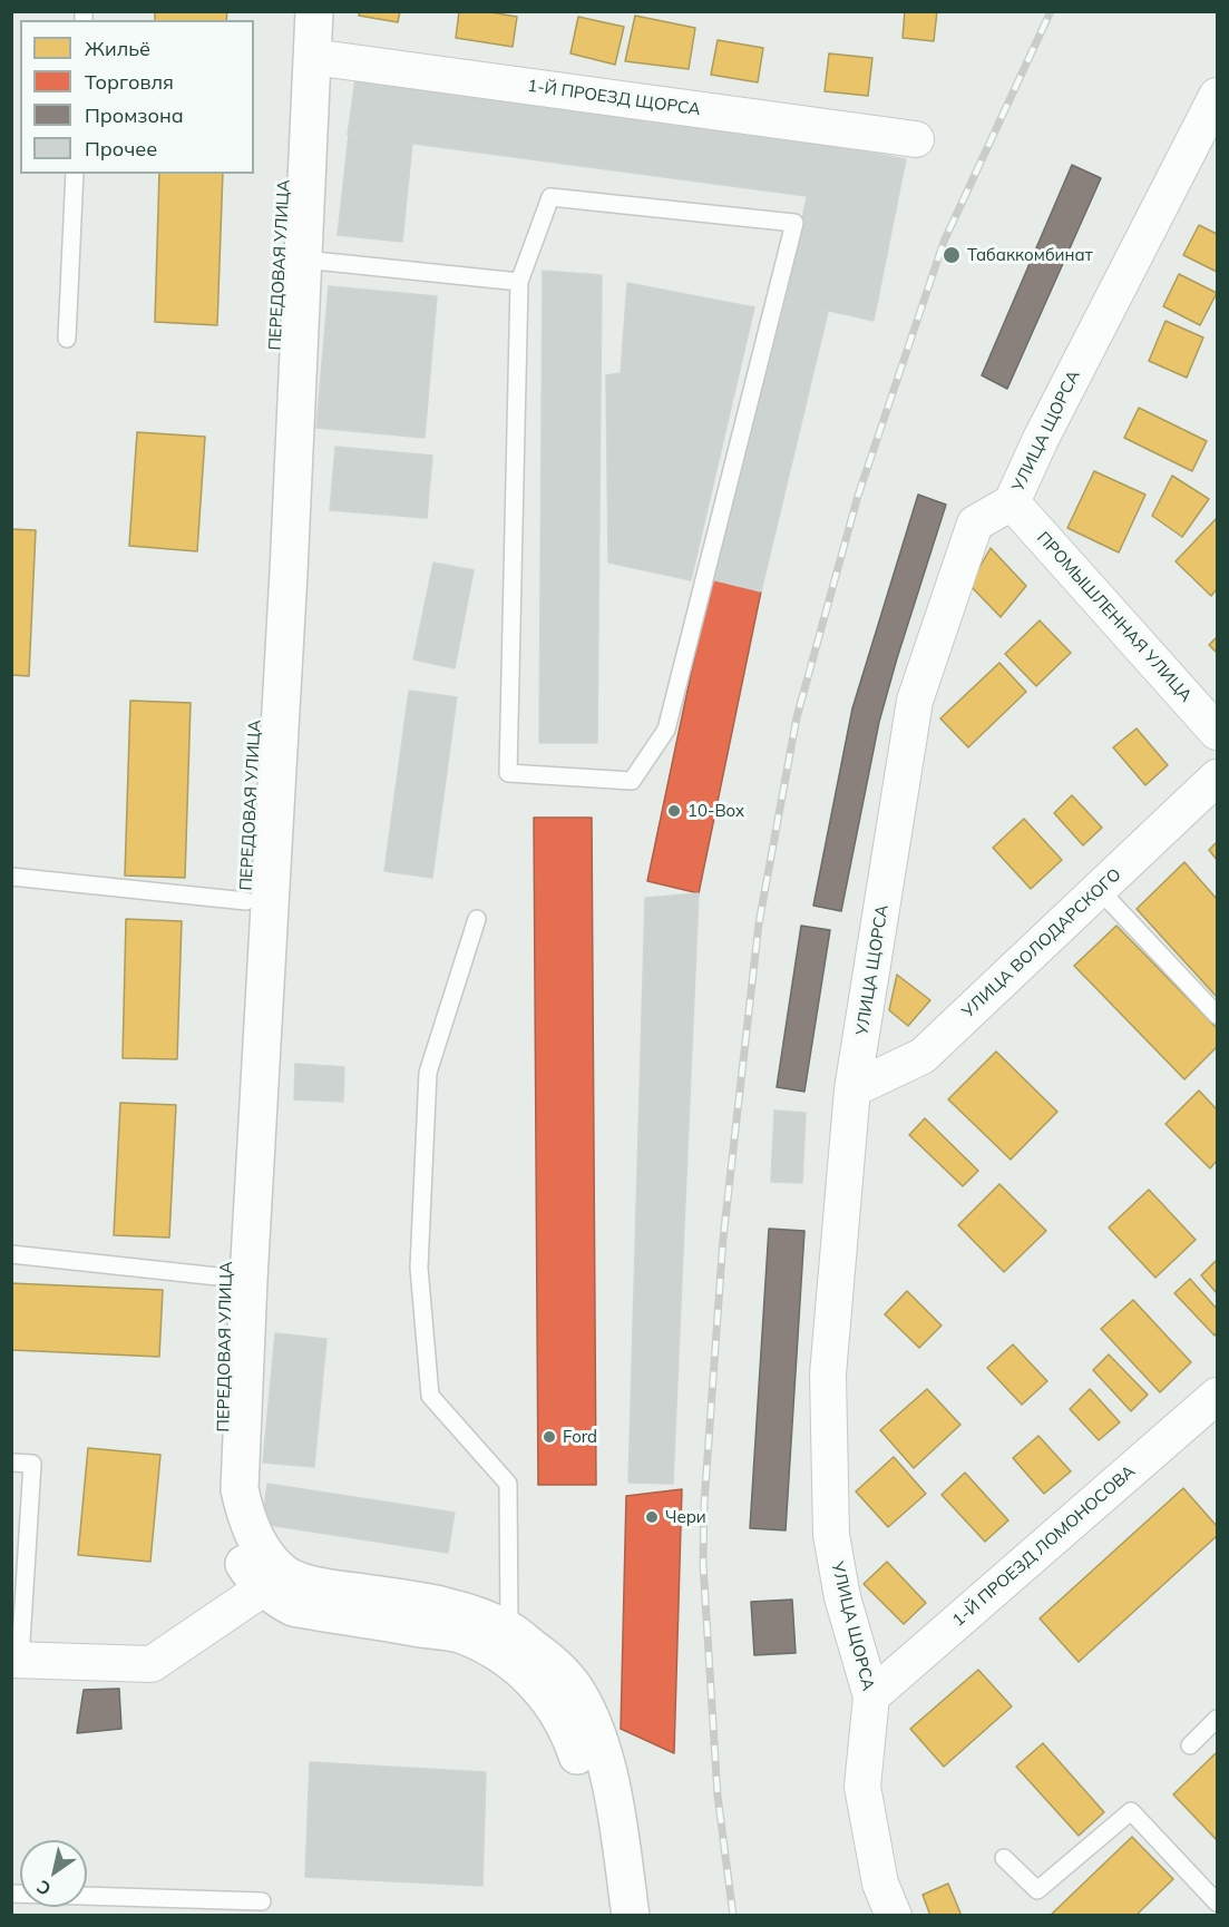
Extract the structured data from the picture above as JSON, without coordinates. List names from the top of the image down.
{
  "streets": {
    "main road": ["ПЕРЕДОВАЯ УЛИЦА"],
    "street": [
      "1-Й ПРОЕЗД ЩОРСА",
      "УЛИЦА ЩОРСА",
      "ПРОМЫШЛЕННАЯ УЛИЦА",
      "УЛИЦА ВОЛОДАРСКОГО",
      "1-Й ПРОЕЗД ЛОМОНОСОВА"
    ]
  },
  "crossings": [
    ["1-Й ПРОЕЗД ЩОРСА", "ПЕРЕДОВАЯ УЛИЦА"],
    ["УЛИЦА ЩОРСА", "ПРОМЫШЛЕННАЯ УЛИЦА"],
    ["УЛИЦА ЩОРСА", "УЛИЦА ВОЛОДАРСКОГО"],
    ["УЛИЦА ЩОРСА", "1-Й ПРОЕЗД ЛОМОНОСОВА"]
  ],
  "places": [
    "Табаккомбинат",
    "10-Box",
    "Ford",
    "Чери"
  ],
  "legend": [
    "Жильё",
    "Торговля",
    "Промзона",
    "Прочее"
  ],
  "north": "bottom left"
}
